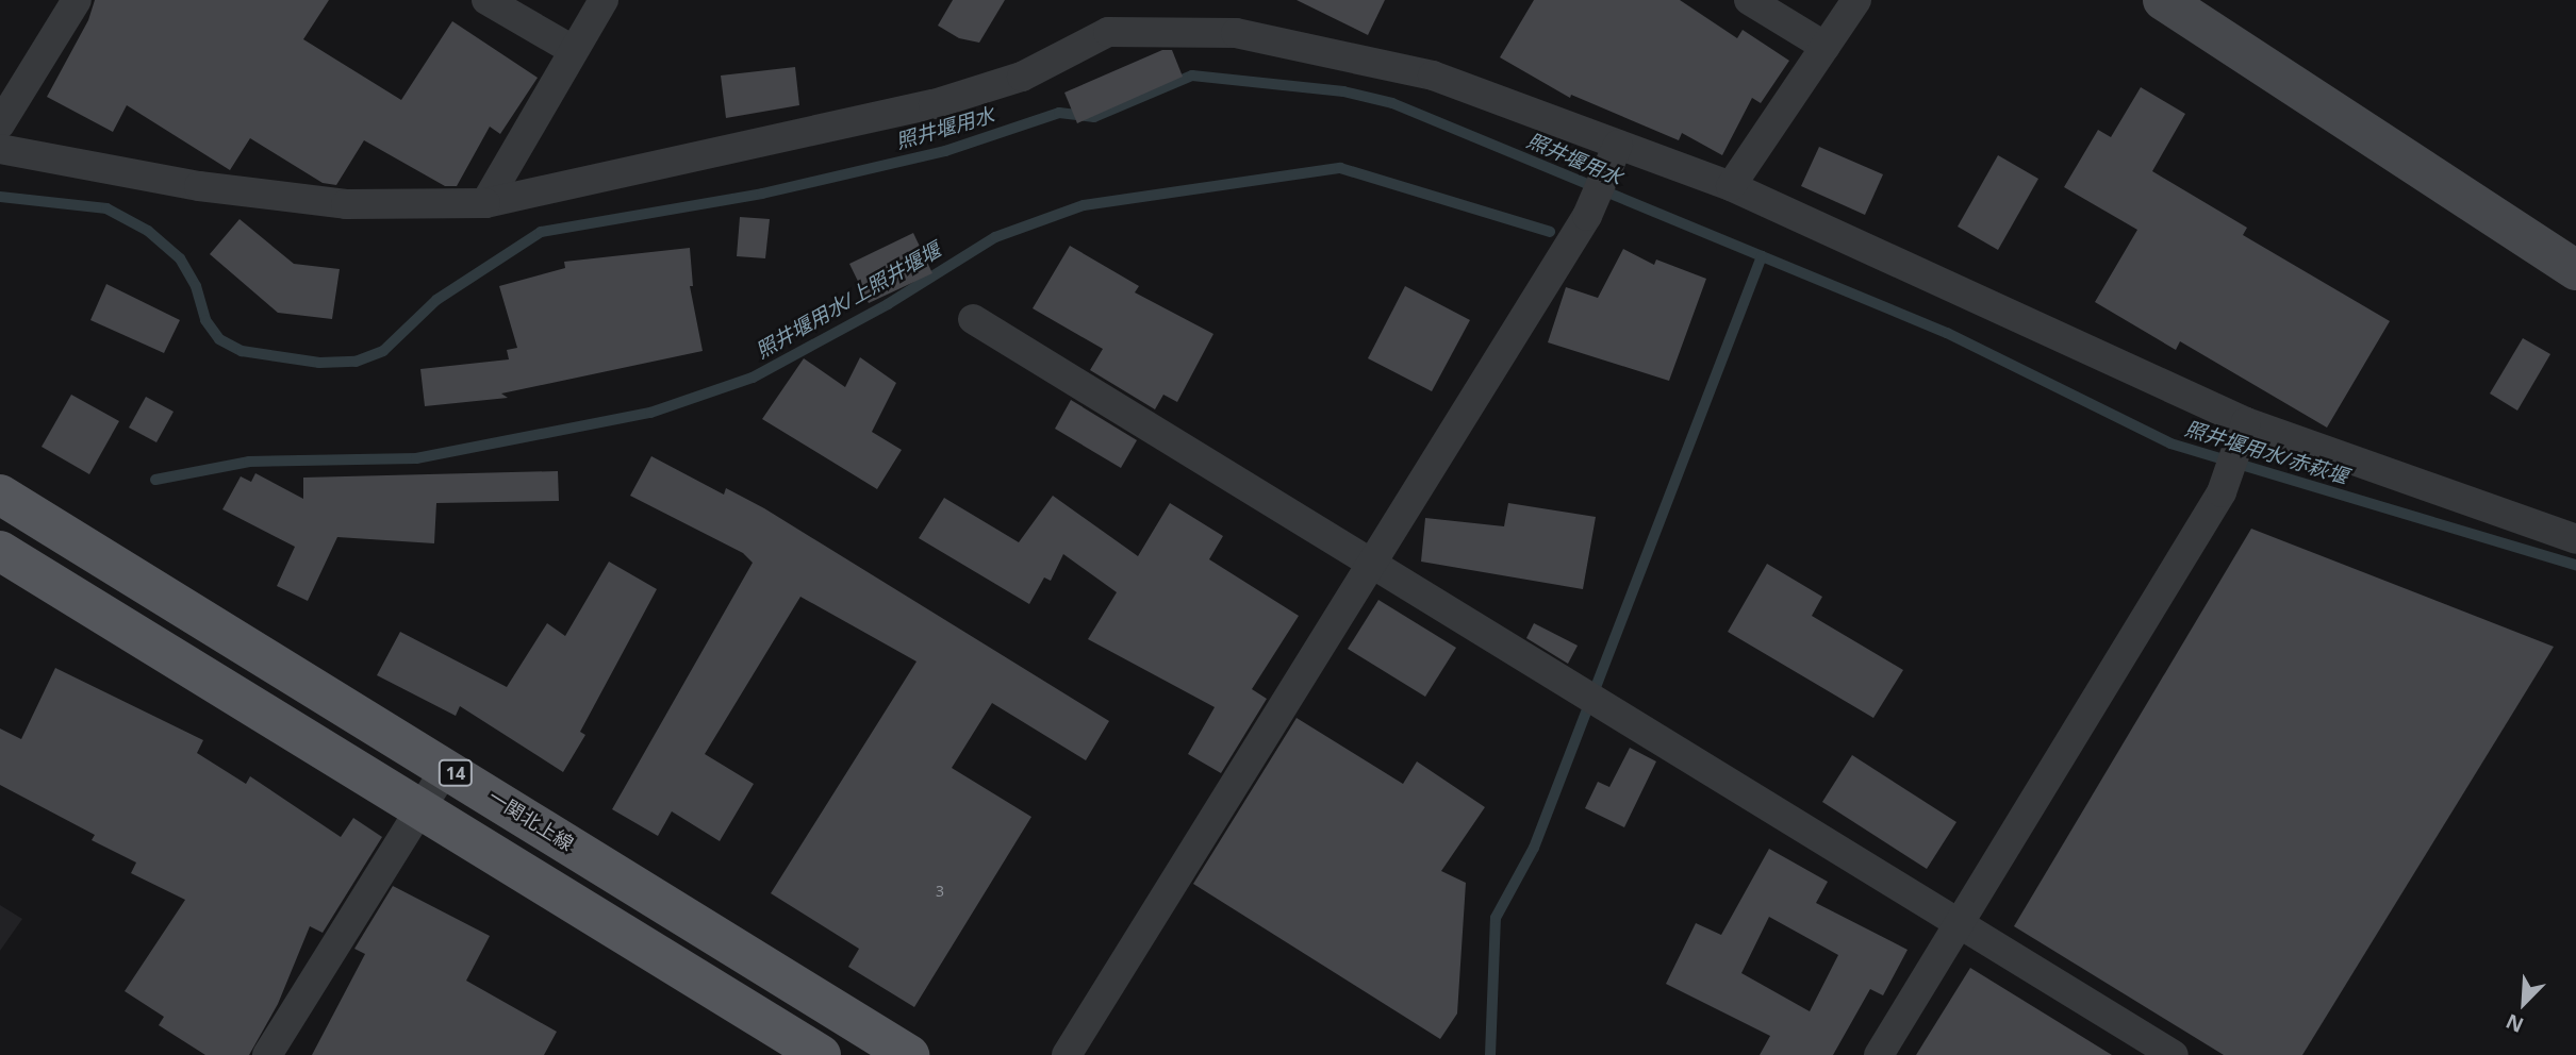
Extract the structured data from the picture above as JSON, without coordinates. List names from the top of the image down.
{
  "streets": {
    "main road": ["14", "一関北上線"]
  },
  "water": ["照井堰用水", "照井堰用水/上照井堰堰", "照井堰用水/赤萩堰"],
  "house_numbers": ["3"],
  "north": "bottom left"
}
